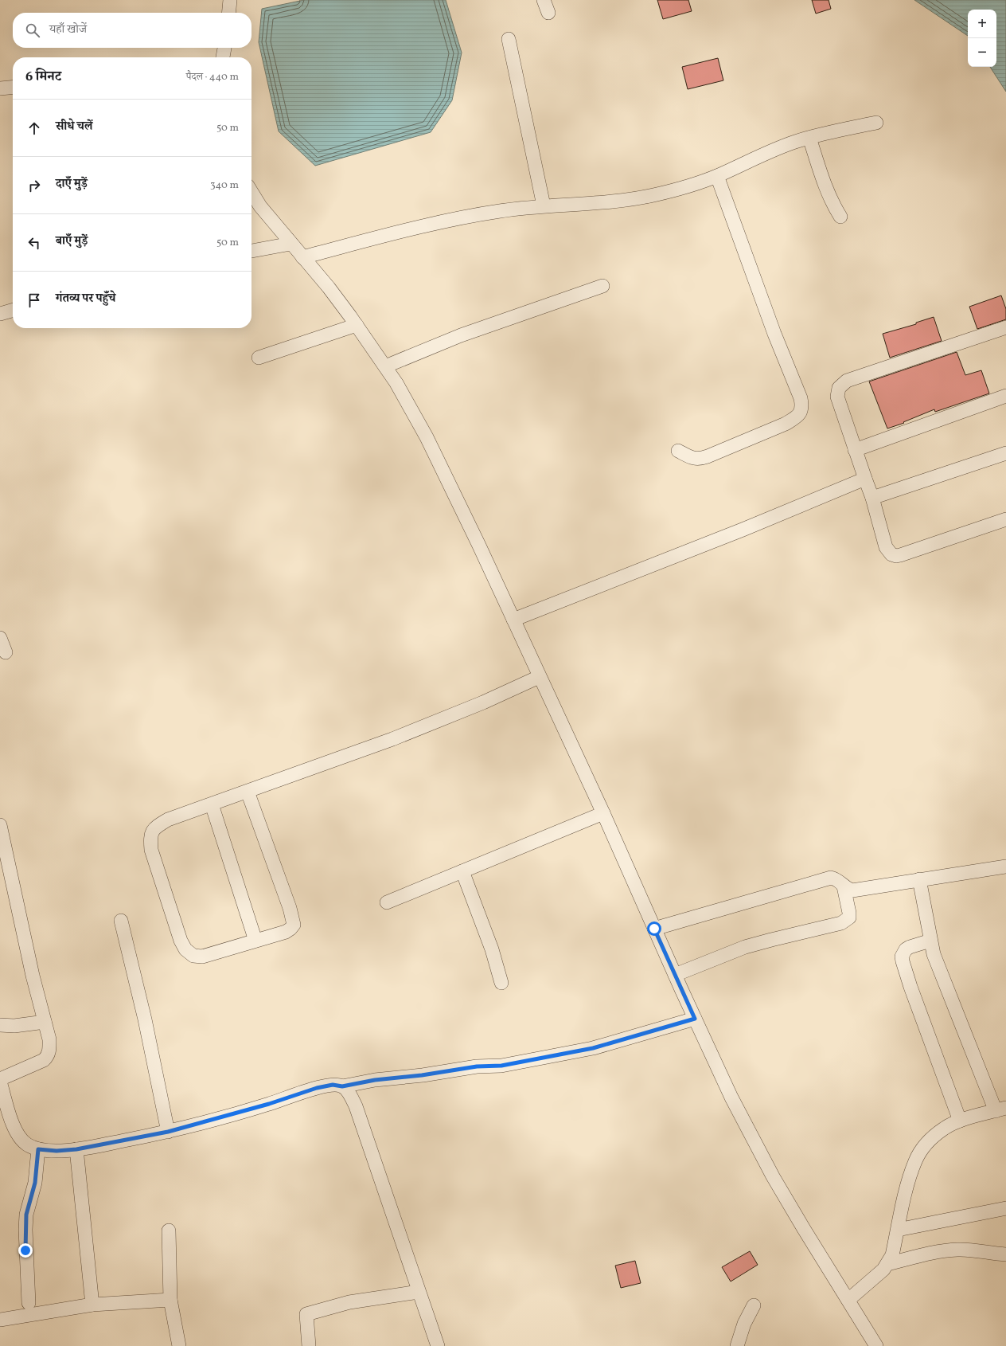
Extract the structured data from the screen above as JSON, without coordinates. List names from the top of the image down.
{
  "page": {
    "map_buttons": ["+", "−"],
    "search": "यहाँ खोजें",
    "heading": ["6 मिनट", "पैदल · 440 m"],
    "list": [
      ["सीधे चलें", "50 m"],
      ["दाएँ मुड़ें", "340 m"],
      ["बाएँ मुड़ें", "50 m"],
      "गंतव्य पर पहुँचे"
    ]
  }
}
